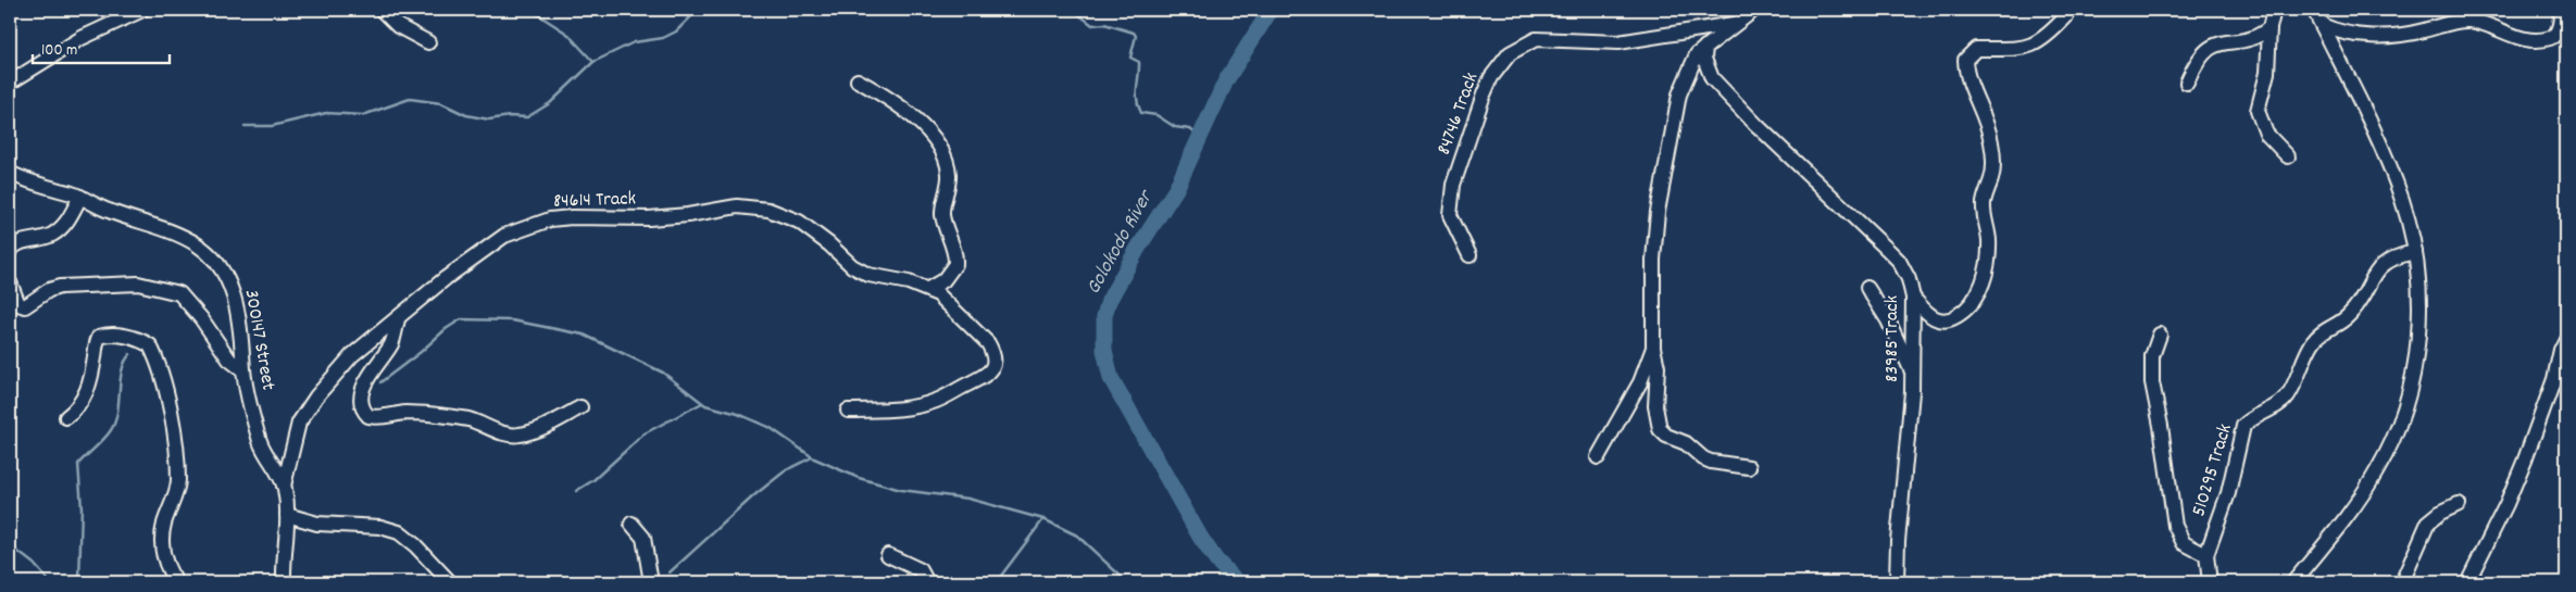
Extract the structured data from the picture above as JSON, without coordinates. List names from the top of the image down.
{
  "streets": {
    "street": [
      "84746 Track",
      "84614 Track",
      "83985 Track",
      "300147 Street",
      "510295 Track"
    ]
  },
  "crossings": [
    ["84614 Track", "300147 Street"]
  ],
  "water": ["Golokodo River"],
  "scale_bar": "100 m"
}
